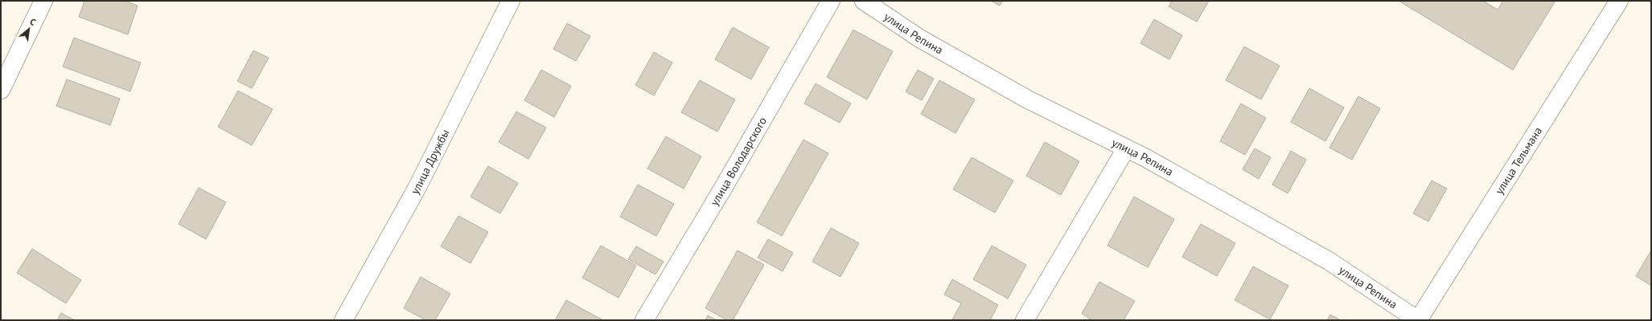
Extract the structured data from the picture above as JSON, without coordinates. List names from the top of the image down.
{
  "streets": {
    "street": [
      "улица Репина",
      "улица Тельмана",
      "улица Володарского",
      "улица Дружбы"
    ]
  },
  "crossings": [
    ["улица Репина", "улица Тельмана"]
  ],
  "north": "top right"
}
